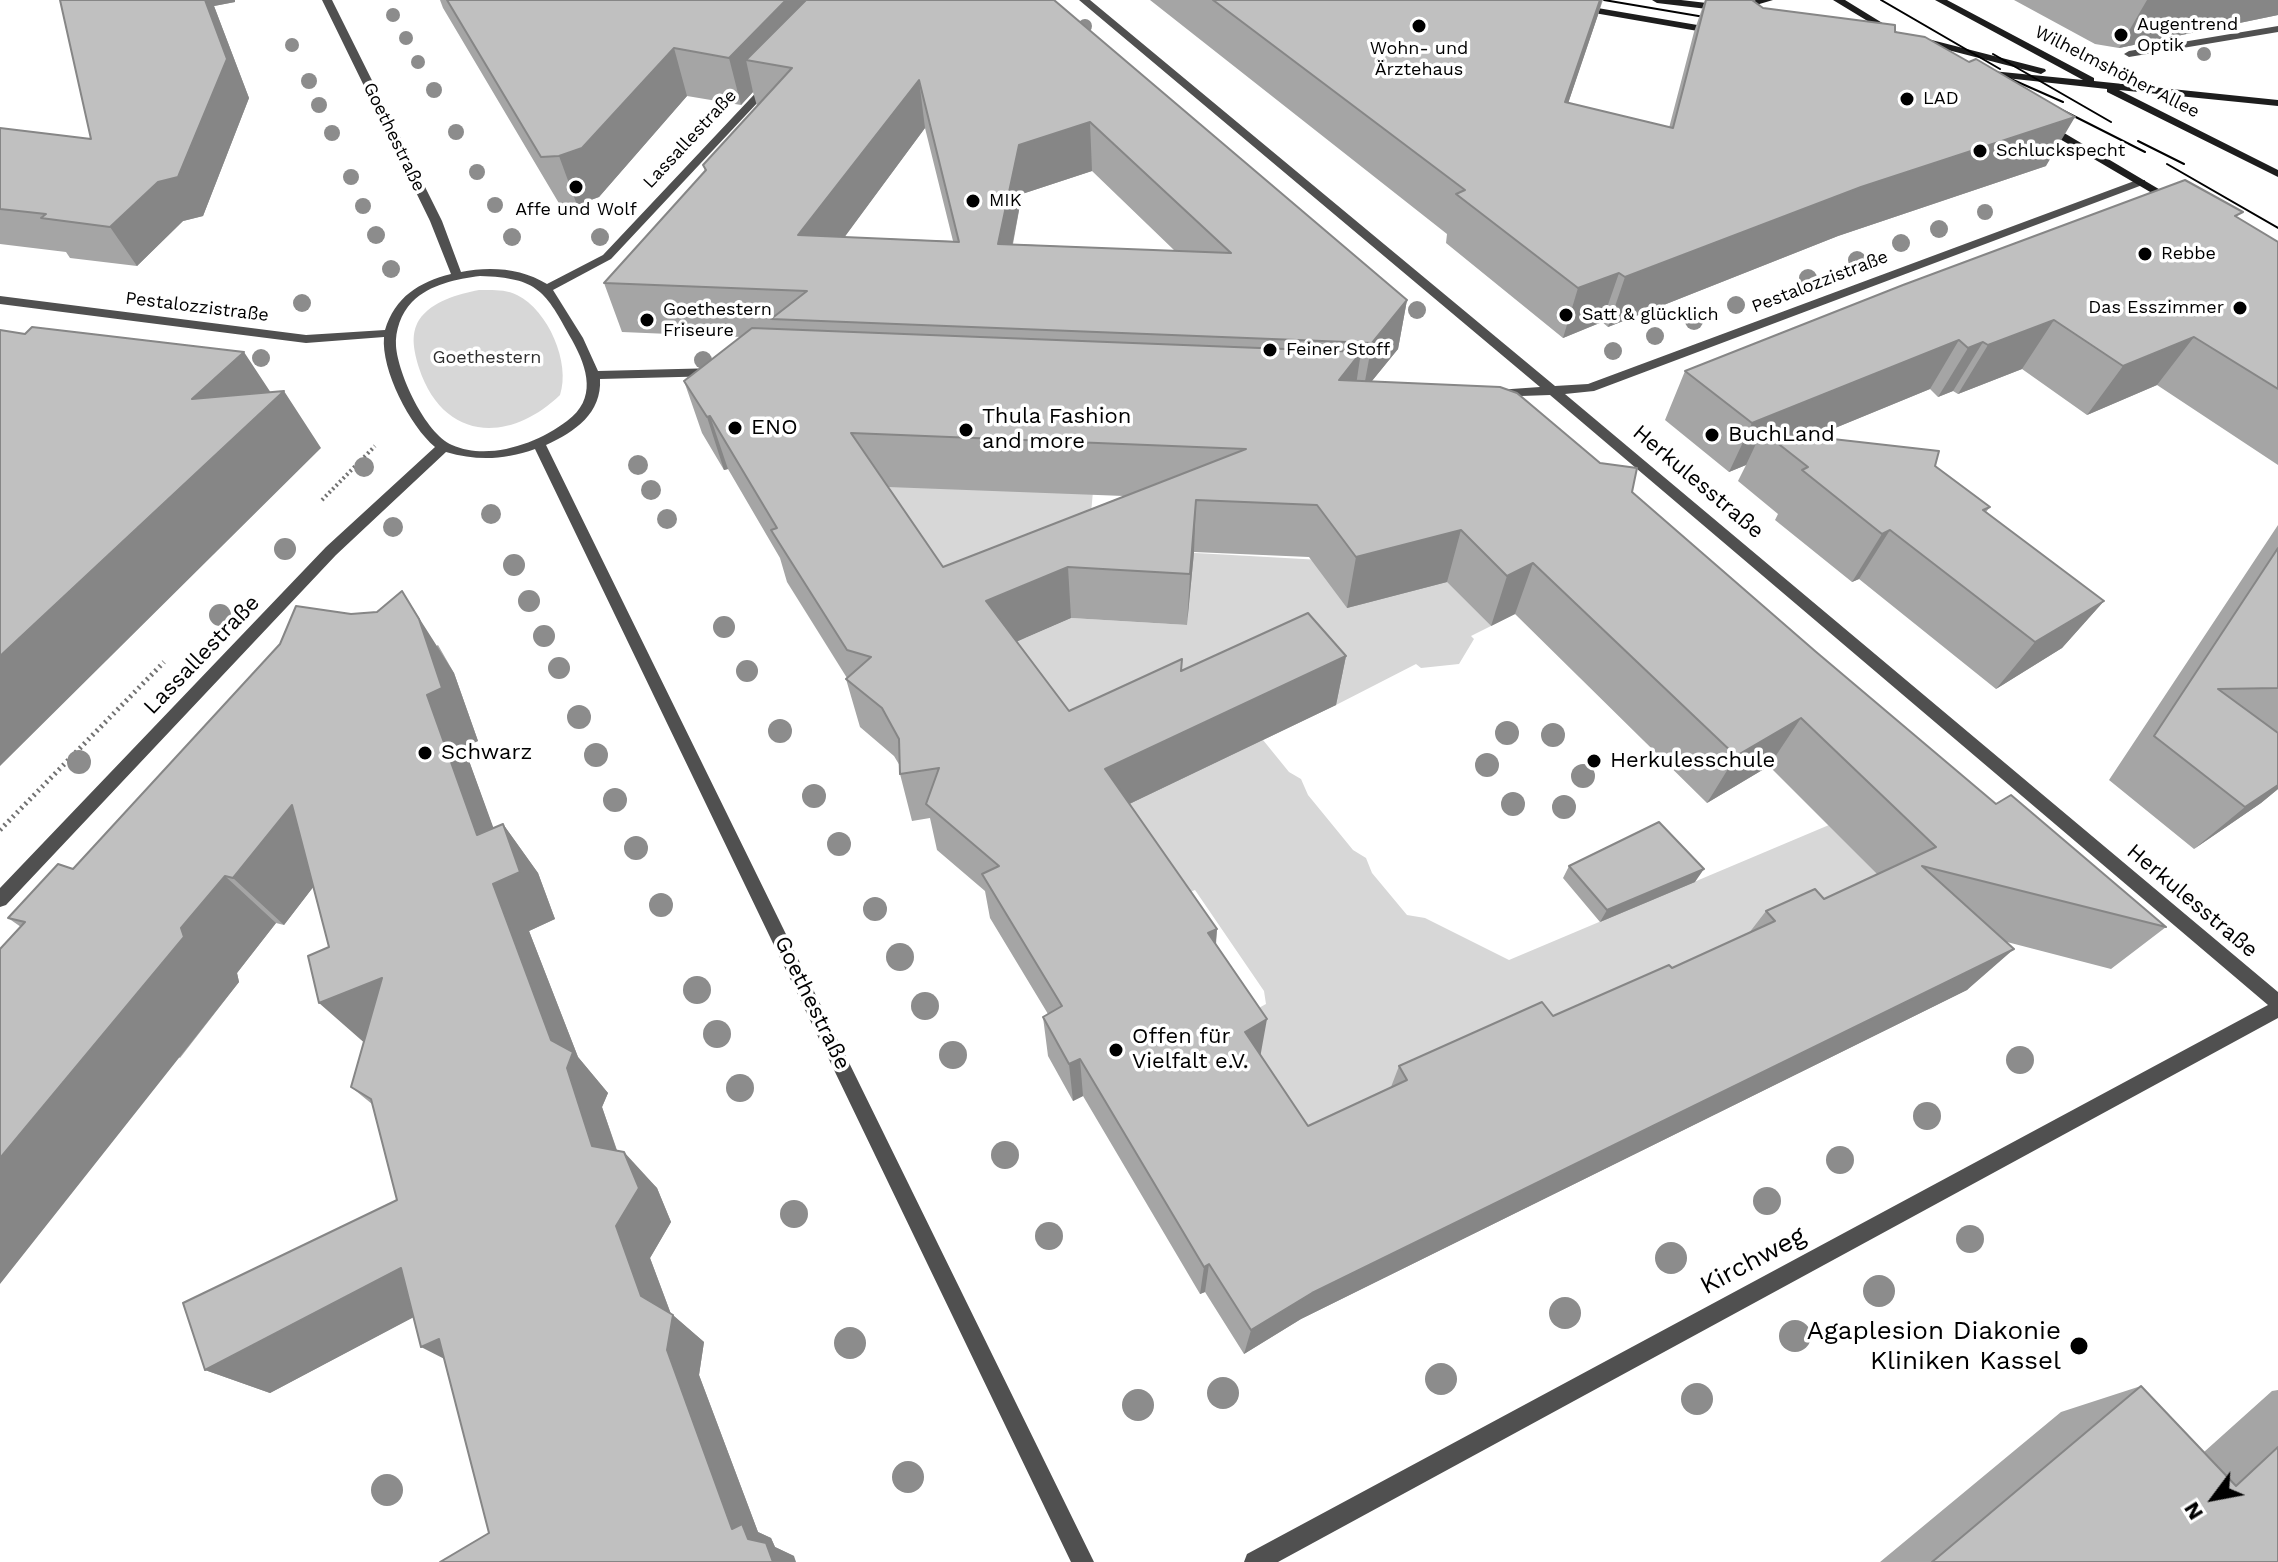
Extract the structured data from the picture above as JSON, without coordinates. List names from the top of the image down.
{
  "streets": {
    "street": [
      "Wilhelmshöher Allee",
      "Goethestraße",
      "Lassallestraße",
      "Pestalozzistraße",
      "Herkulesstraße",
      "Kirchweg"
    ]
  },
  "crossings": [
    ["Goethestraße", "Lassallestraße"],
    ["Goethestraße", "Pestalozzistraße"],
    ["Lassallestraße", "Pestalozzistraße"],
    ["Pestalozzistraße", "Herkulesstraße"],
    ["Herkulesstraße", "Kirchweg"]
  ],
  "parks": ["Goethestern"],
  "places": [
    "Wohn- und Ärztehaus",
    "Augentrend Optik",
    "LAD",
    "Schluckspecht",
    "Affe und Wolf",
    "MIK",
    "Rebbe",
    "Das Esszimmer",
    "Satt & glücklich",
    "Goethestern Friseure",
    "Feiner Stoff",
    "ENO",
    "Thula Fashion and more",
    "BuchLand",
    "Schwarz",
    "Herkulesschule",
    "Offen für Vielfalt e.V.",
    "Agaplesion Diakonie Kliniken Kassel"
  ],
  "north": "bottom left"
}
